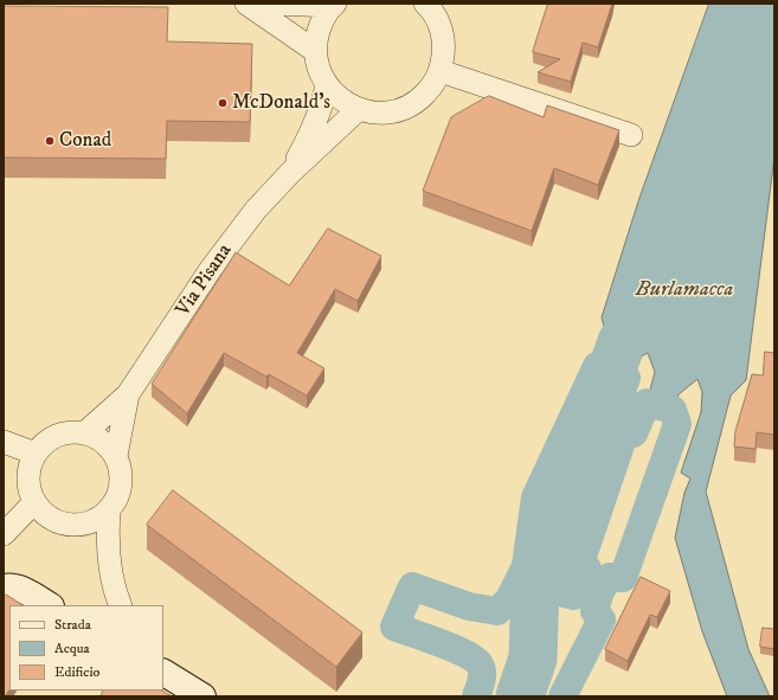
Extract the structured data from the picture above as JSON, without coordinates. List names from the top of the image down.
{
  "streets": {
    "street": ["Via Pisana"]
  },
  "water": ["Burlamacca"],
  "places": ["McDonald's", "Conad"],
  "legend": ["Strada", "Acqua", "Edificio"]
}
